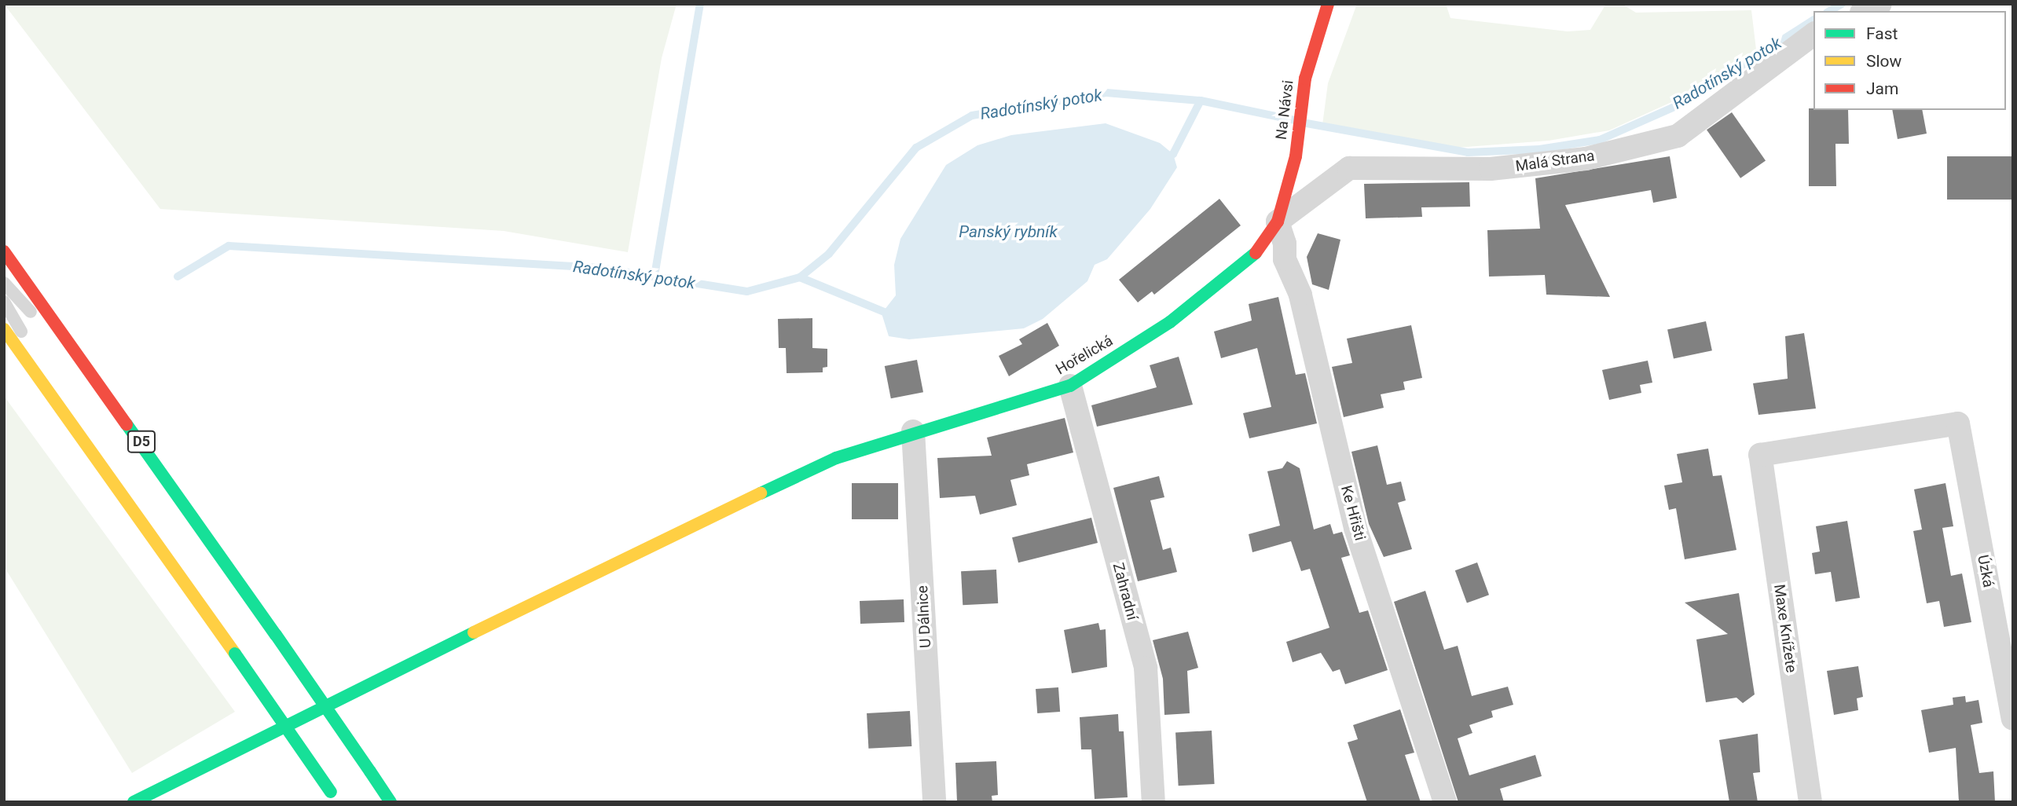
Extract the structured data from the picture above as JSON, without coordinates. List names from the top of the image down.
{
  "streets": {
    "main road": ["Na Návsi", "Hořelická", "D5"],
    "street": [
      "Malá Strana",
      "Ke Hřišti",
      "Úzká",
      "Zahradní",
      "U Dálnice",
      "Maxe Knížete"
    ]
  },
  "crossings": [
    ["Na Návsi", "Malá Strana"],
    ["Na Návsi", "Hořelická"],
    ["Na Návsi", "Ke Hřišti"],
    ["Malá Strana", "Hořelická"],
    ["Malá Strana", "Ke Hřišti"],
    ["Hořelická", "Ke Hřišti"],
    ["Hořelická", "Zahradní"],
    ["Hořelická", "U Dálnice"],
    ["Úzká", "Maxe Knížete"]
  ],
  "water": ["Radotínský potok", "Panský rybník"],
  "legend": ["Fast", "Slow", "Jam"]
}
